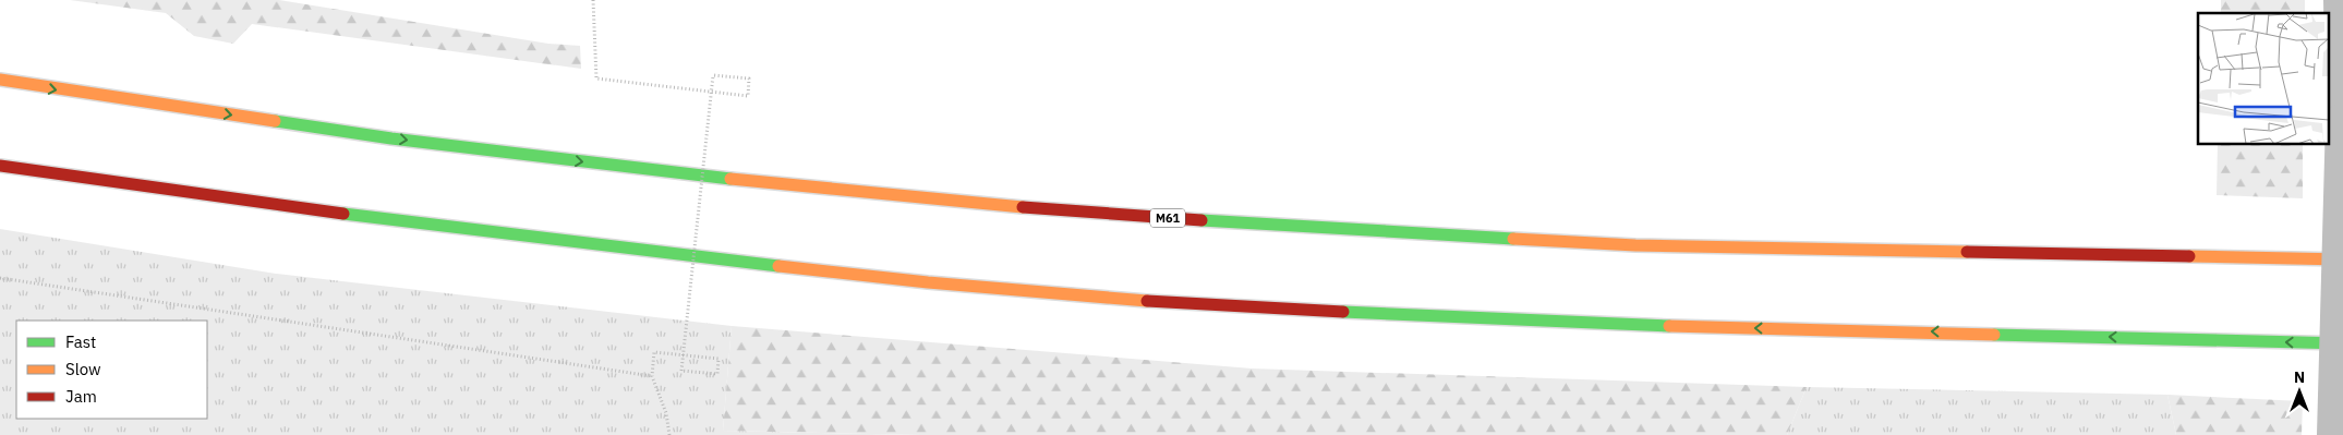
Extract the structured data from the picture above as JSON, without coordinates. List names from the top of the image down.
{
  "streets": {
    "highway": ["M61"]
  },
  "legend": ["Fast", "Slow", "Jam"],
  "north": "top"
}
